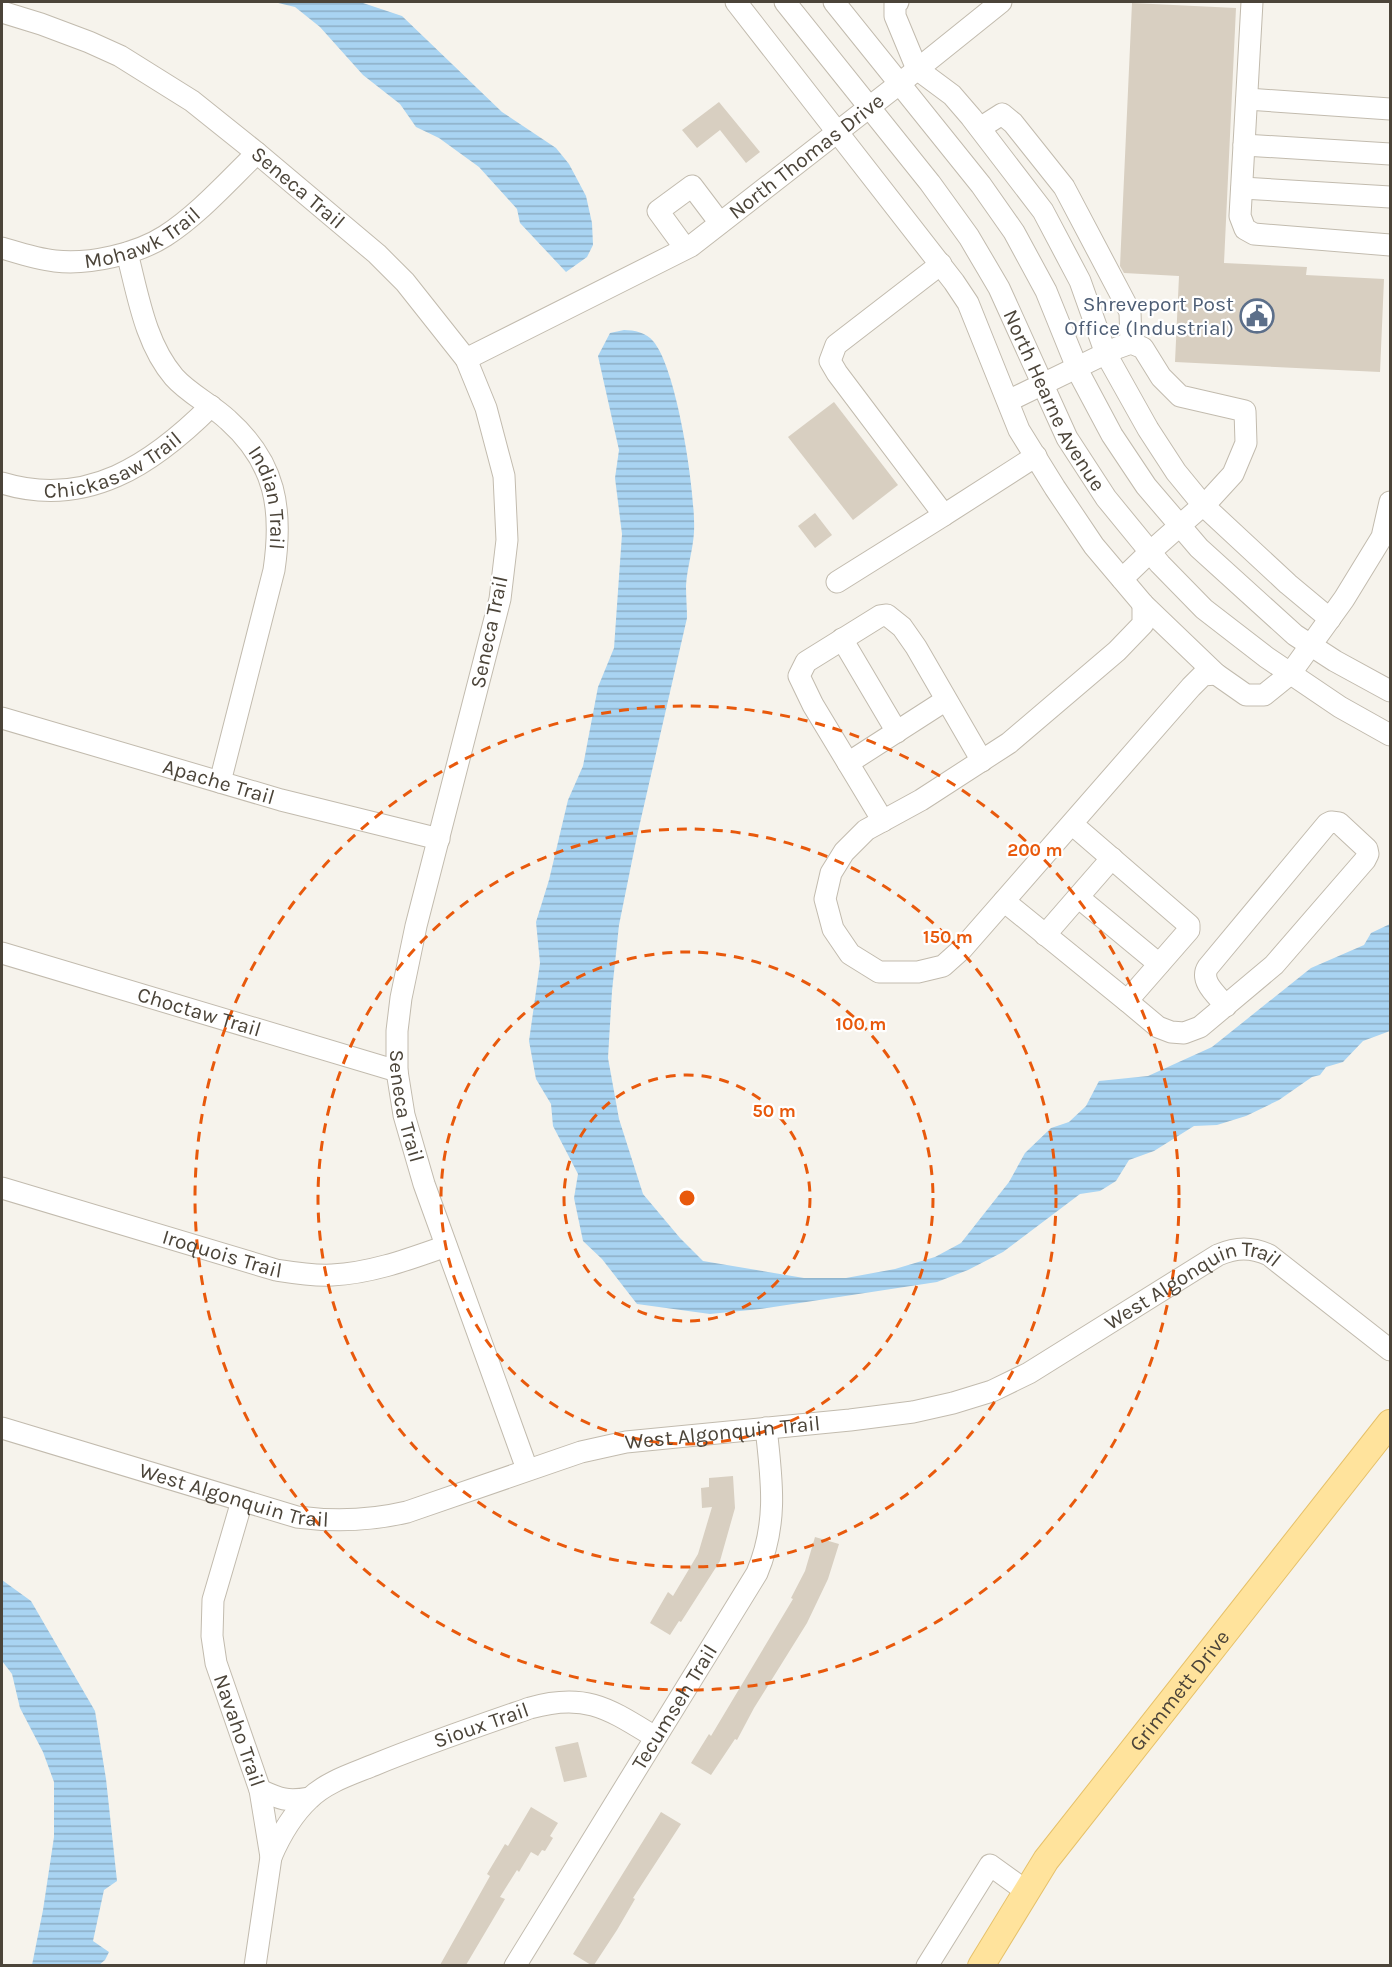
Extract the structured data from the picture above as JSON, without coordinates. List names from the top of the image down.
{
  "streets": {
    "main road": ["Grimmett Drive"],
    "street": [
      "North Thomas Drive",
      "Seneca Trail",
      "Mohawk Trail",
      "North Hearne Avenue",
      "Chickasaw Trail",
      "Indian Trail",
      "Apache Trail",
      "Choctaw Trail",
      "Iroquois Trail",
      "West Algonquin Trail",
      "Tecumseh Trail",
      "Sioux Trail",
      "Navaho Trail"
    ]
  },
  "crossings": [
    ["North Thomas Drive", "Seneca Trail"],
    ["North Thomas Drive", "North Hearne Avenue"],
    ["Seneca Trail", "Mohawk Trail"],
    ["Seneca Trail", "Apache Trail"],
    ["Seneca Trail", "Choctaw Trail"],
    ["Seneca Trail", "Iroquois Trail"],
    ["Seneca Trail", "West Algonquin Trail"],
    ["Mohawk Trail", "Indian Trail"],
    ["Chickasaw Trail", "Indian Trail"],
    ["Indian Trail", "Apache Trail"],
    ["West Algonquin Trail", "Tecumseh Trail"],
    ["West Algonquin Trail", "Navaho Trail"],
    ["Tecumseh Trail", "Sioux Trail"],
    ["Sioux Trail", "Navaho Trail"]
  ],
  "places": {
    "public building": ["Shreveport Post Office (Industrial)"]
  },
  "rings": [
    "200 m",
    "150 m",
    "100 m",
    "50 m"
  ]
}
